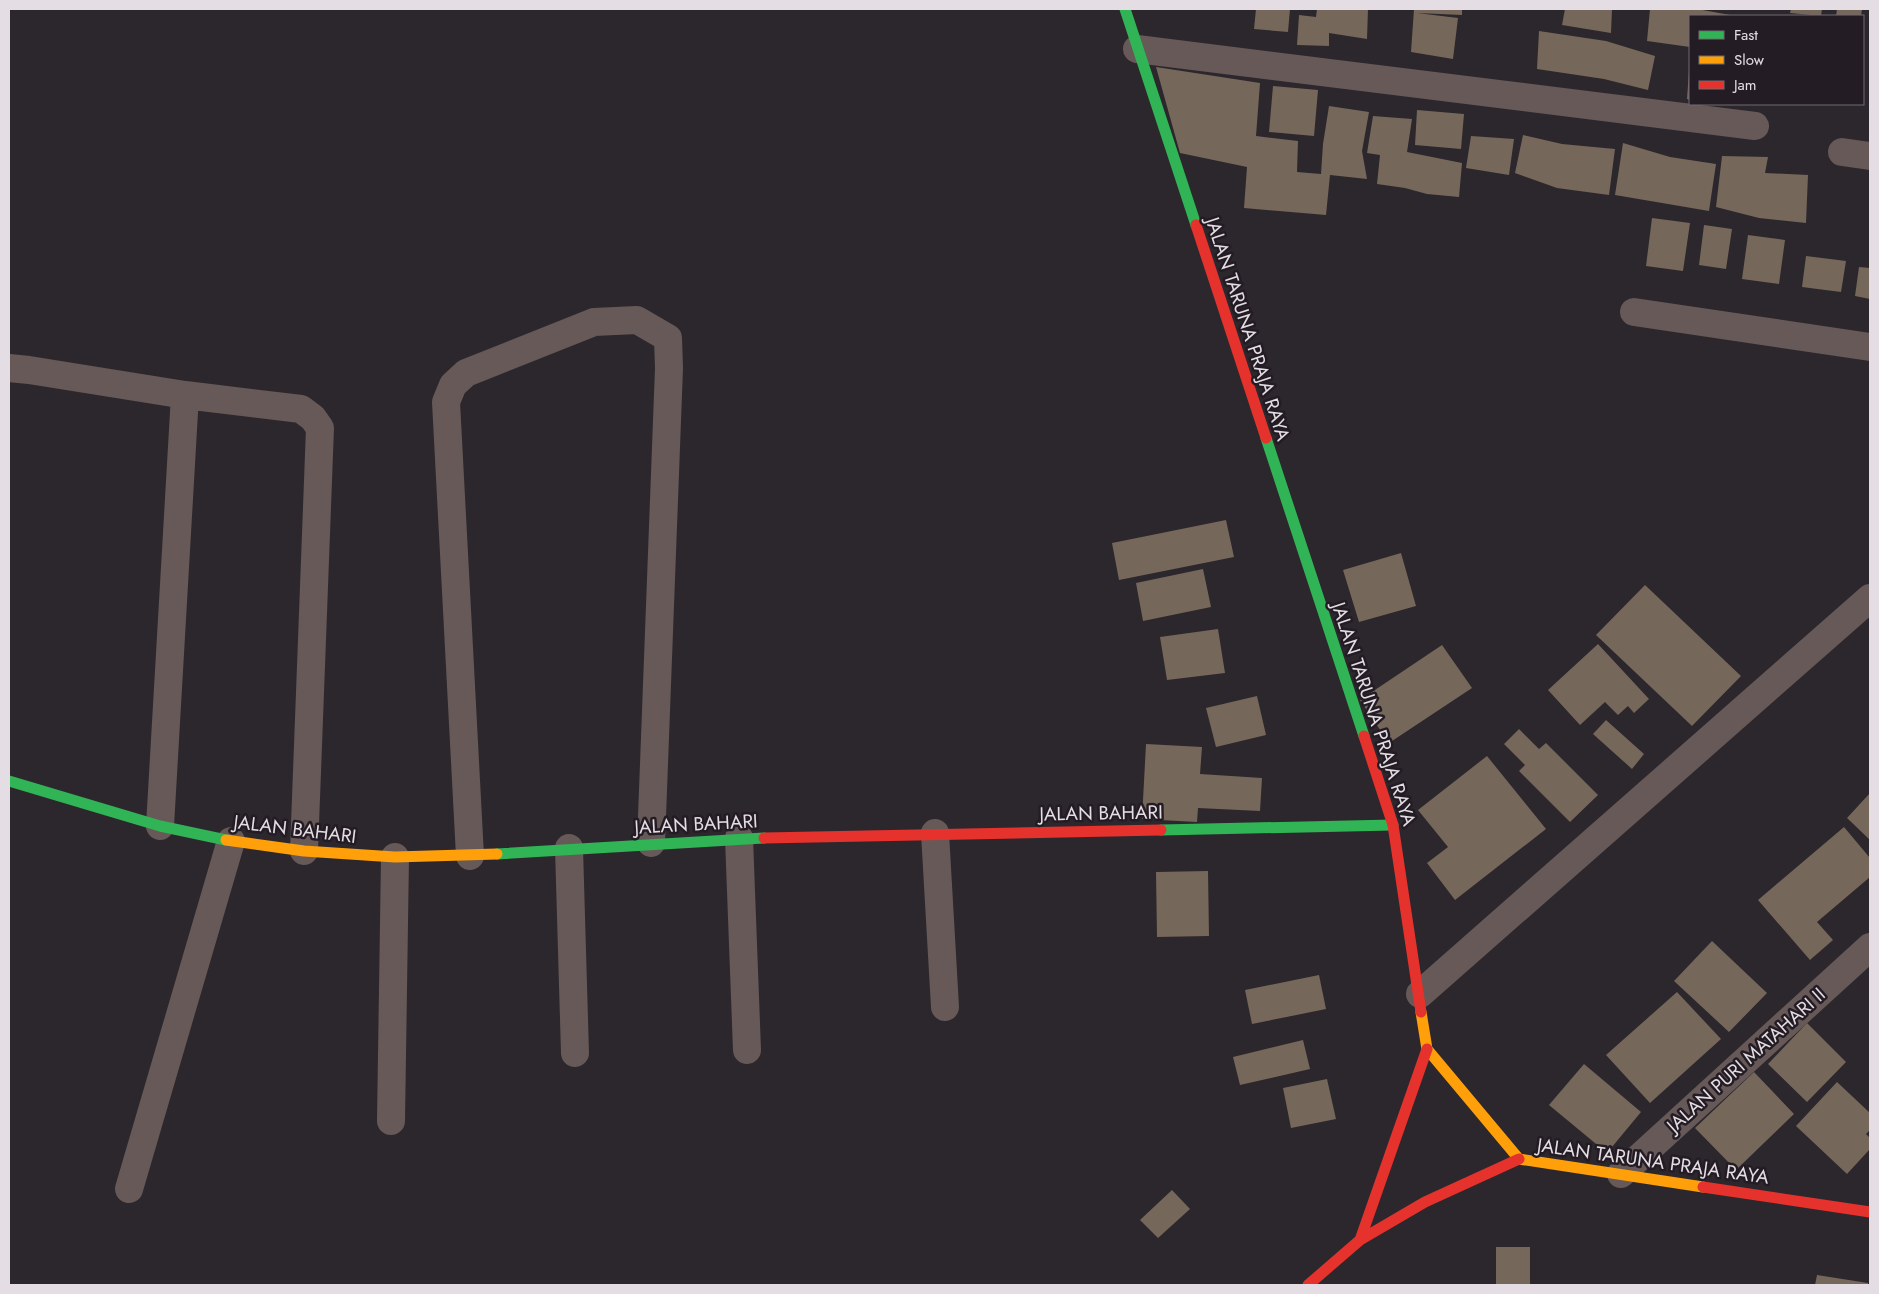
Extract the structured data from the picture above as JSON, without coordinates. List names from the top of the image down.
{
  "streets": {
    "street": ["JALAN TARUNA PRAJA RAYA", "JALAN BAHARI", "JALAN PURI MATAHARI II"]
  },
  "crossings": [
    ["JALAN TARUNA PRAJA RAYA", "JALAN BAHARI"],
    ["JALAN TARUNA PRAJA RAYA", "JALAN PURI MATAHARI II"]
  ],
  "legend": ["Fast", "Slow", "Jam"]
}
